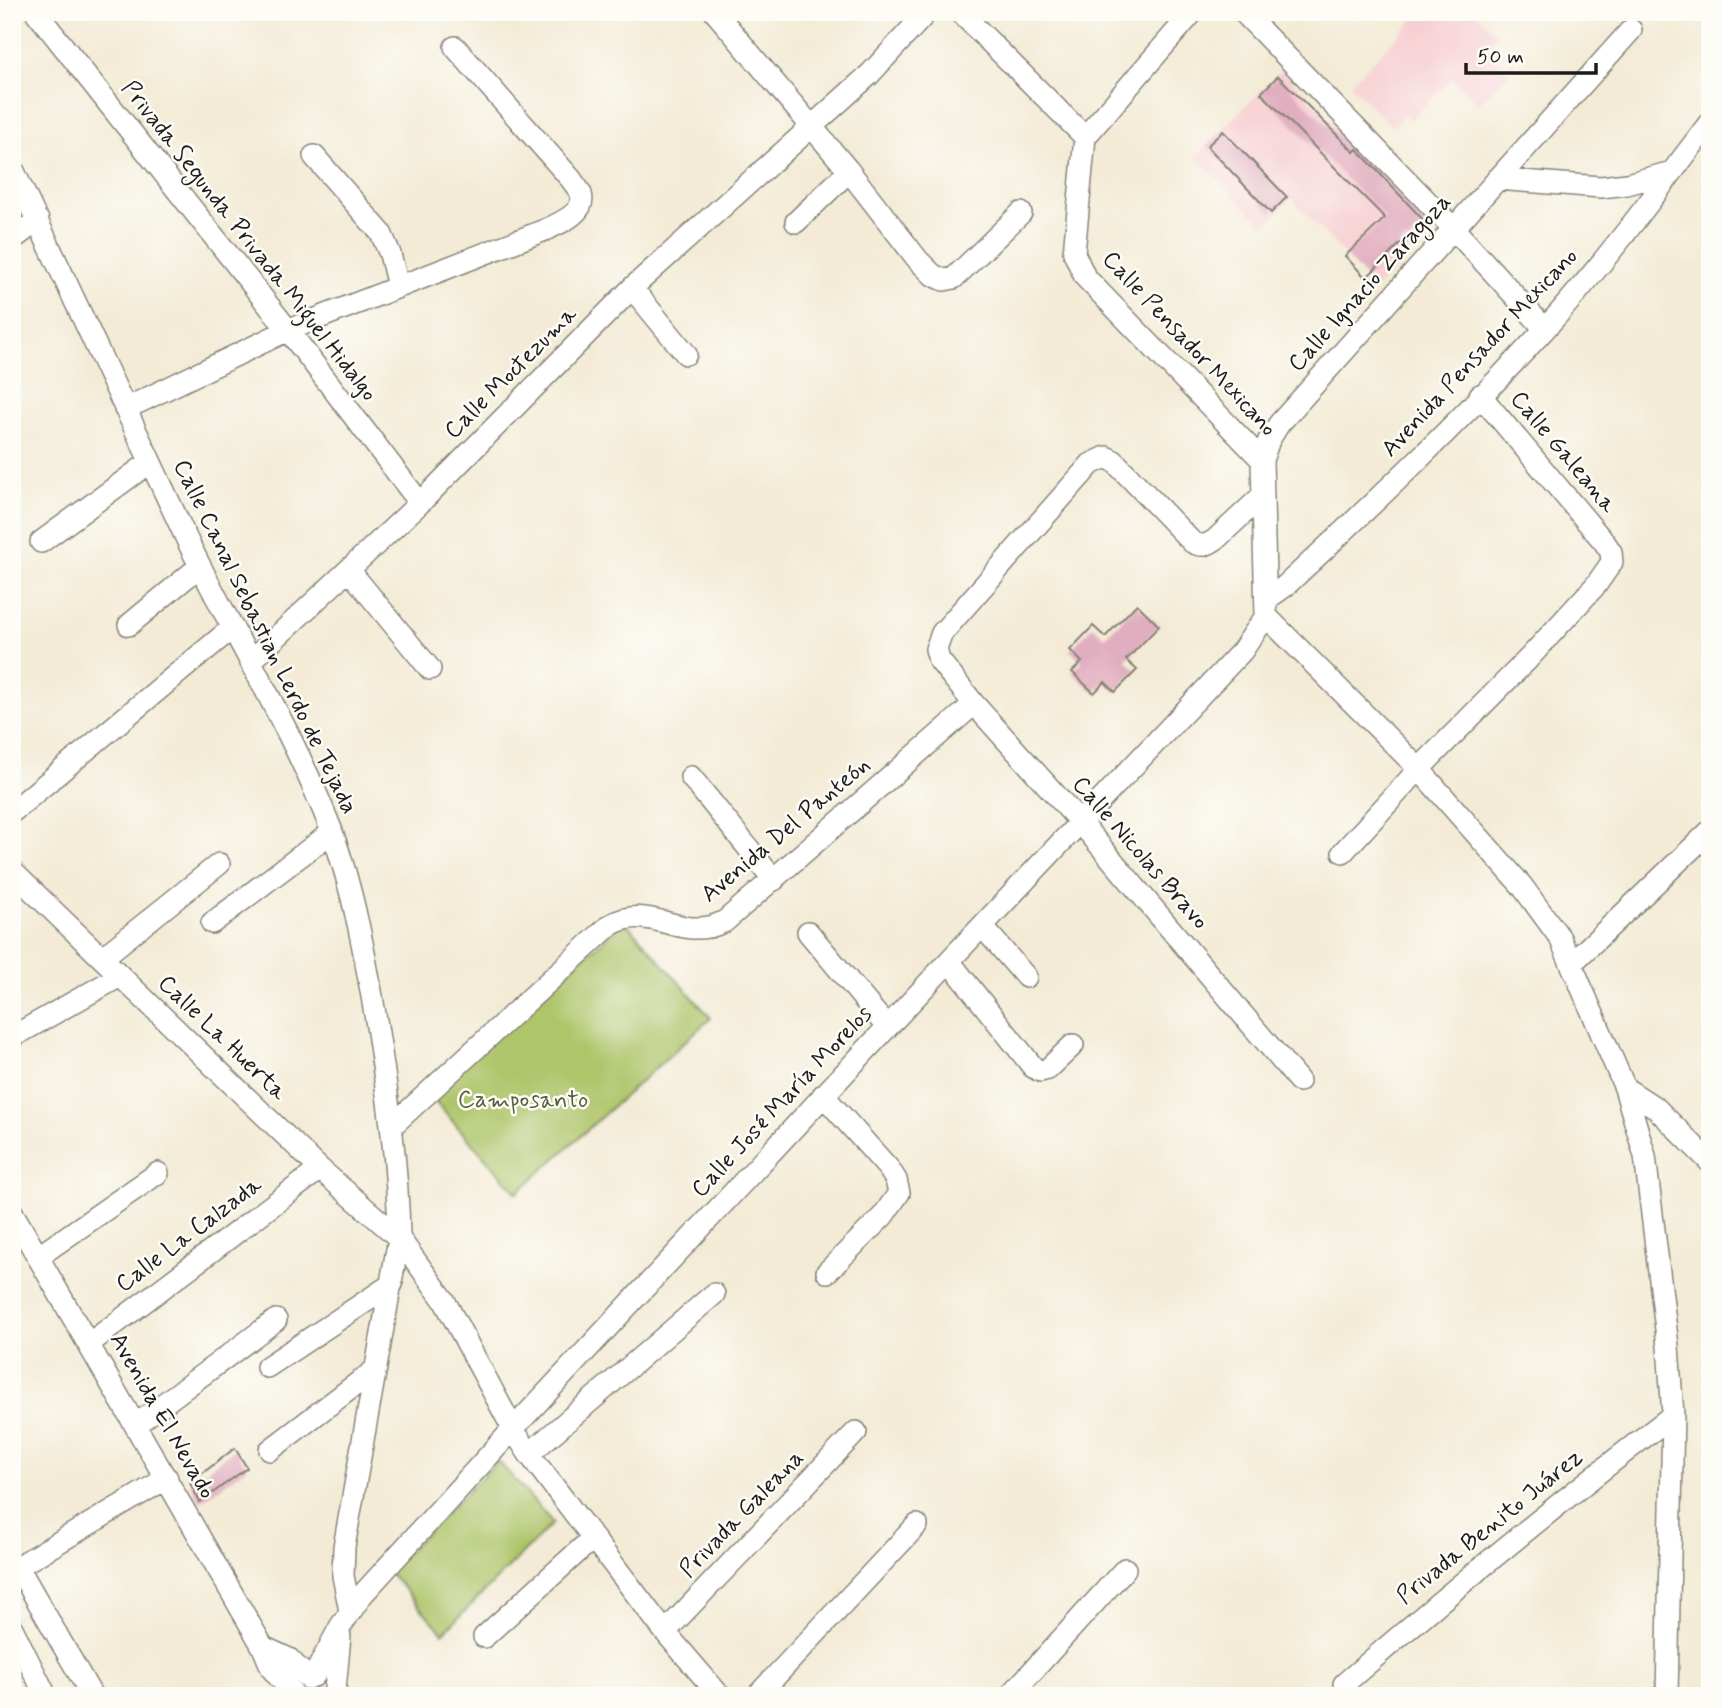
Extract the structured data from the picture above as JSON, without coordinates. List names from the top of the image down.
{
  "streets": {
    "street": [
      "Privada Segunda Privada Miguel Hidalgo",
      "Calle Ignacio Zaragoza",
      "Calle Pensador Mexicano",
      "Avenida Pensador Mexicano",
      "Calle Moctezuma",
      "Calle Galeana",
      "Calle Canal Sebastian Lerdo de Tejada",
      "Avenida Del Panteón",
      "Calle Nicolas Bravo",
      "Calle La Huerta",
      "Calle José María Morelos",
      "Calle La Calzada",
      "Avenida El Nevado",
      "Privada Galeana",
      "Privada Benito Juárez"
    ]
  },
  "crossings": [
    ["Privada Segunda Privada Miguel Hidalgo", "Calle Moctezuma"],
    ["Calle Ignacio Zaragoza", "Calle Pensador Mexicano"],
    ["Calle Ignacio Zaragoza", "Avenida Pensador Mexicano"],
    ["Calle Ignacio Zaragoza", "Calle Nicolas Bravo"],
    ["Calle Ignacio Zaragoza", "Calle José María Morelos"],
    ["Avenida Pensador Mexicano", "Calle Galeana"],
    ["Avenida Pensador Mexicano", "Calle José María Morelos"],
    ["Calle Moctezuma", "Calle Canal Sebastian Lerdo de Tejada"],
    ["Calle Canal Sebastian Lerdo de Tejada", "Avenida Del Panteón"],
    ["Calle Canal Sebastian Lerdo de Tejada", "Calle La Huerta"],
    ["Calle Canal Sebastian Lerdo de Tejada", "Calle José María Morelos"],
    ["Avenida Del Panteón", "Calle Nicolas Bravo"],
    ["Calle Nicolas Bravo", "Calle José María Morelos"],
    ["Calle La Huerta", "Calle José María Morelos"],
    ["Calle La Huerta", "Calle La Calzada"],
    ["Calle La Huerta", "Privada Galeana"],
    ["Calle José María Morelos", "Avenida El Nevado"],
    ["Calle La Calzada", "Avenida El Nevado"]
  ],
  "parks": ["Camposanto"],
  "scale_bar": "50 m"
}
